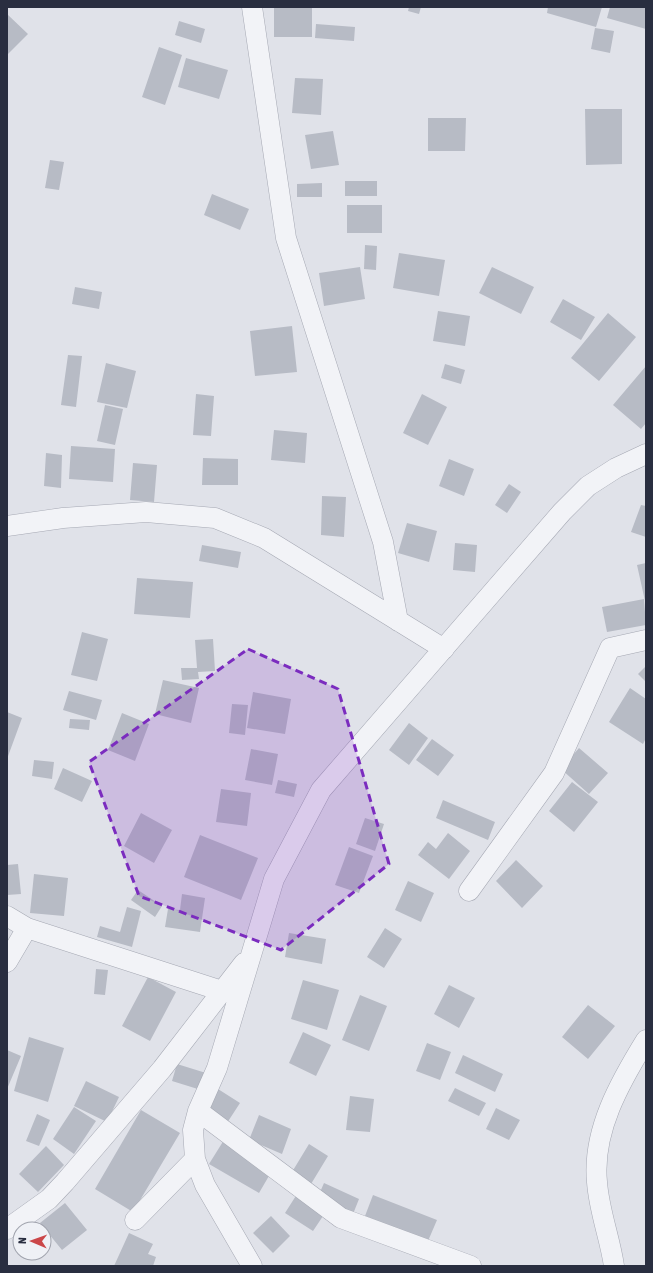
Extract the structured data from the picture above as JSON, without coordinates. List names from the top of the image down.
{
  "north": "left"
}
